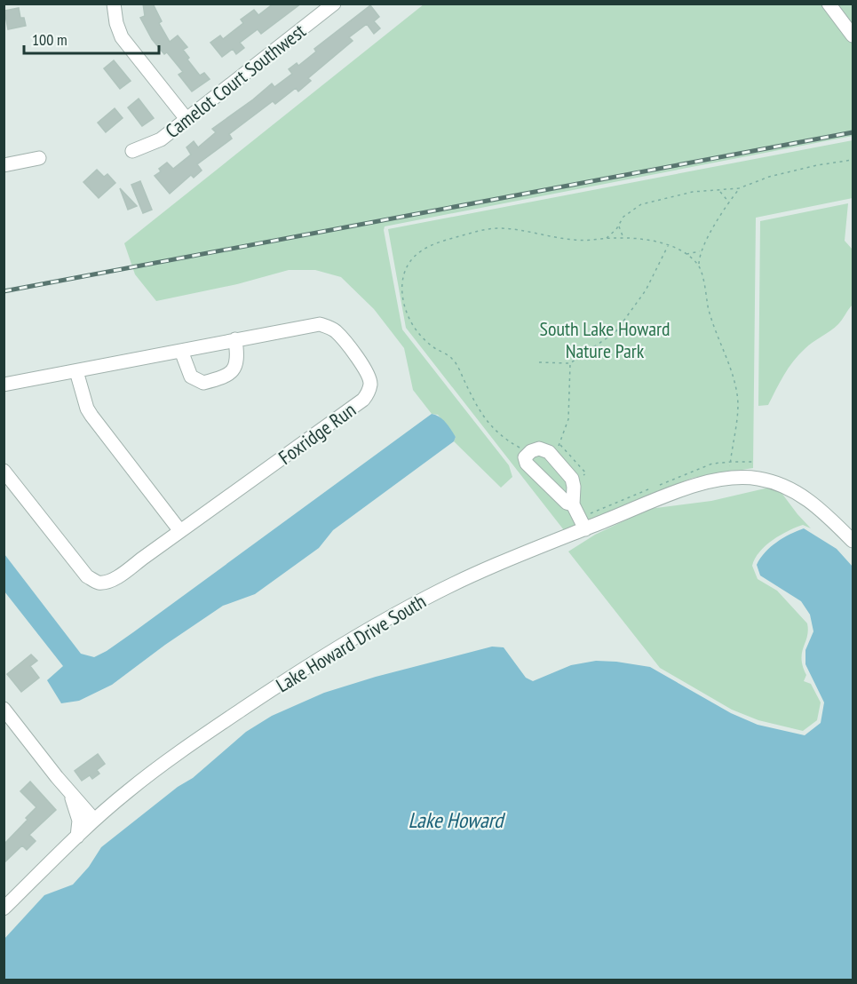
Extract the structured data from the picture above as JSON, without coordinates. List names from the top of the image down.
{
  "streets": {
    "street": ["Camelot Court Southwest", "Foxridge Run", "Lake Howard Drive South"]
  },
  "water": ["Lake Howard"],
  "parks": ["South Lake Howard Nature Park"],
  "scale_bar": "100 m"
}
